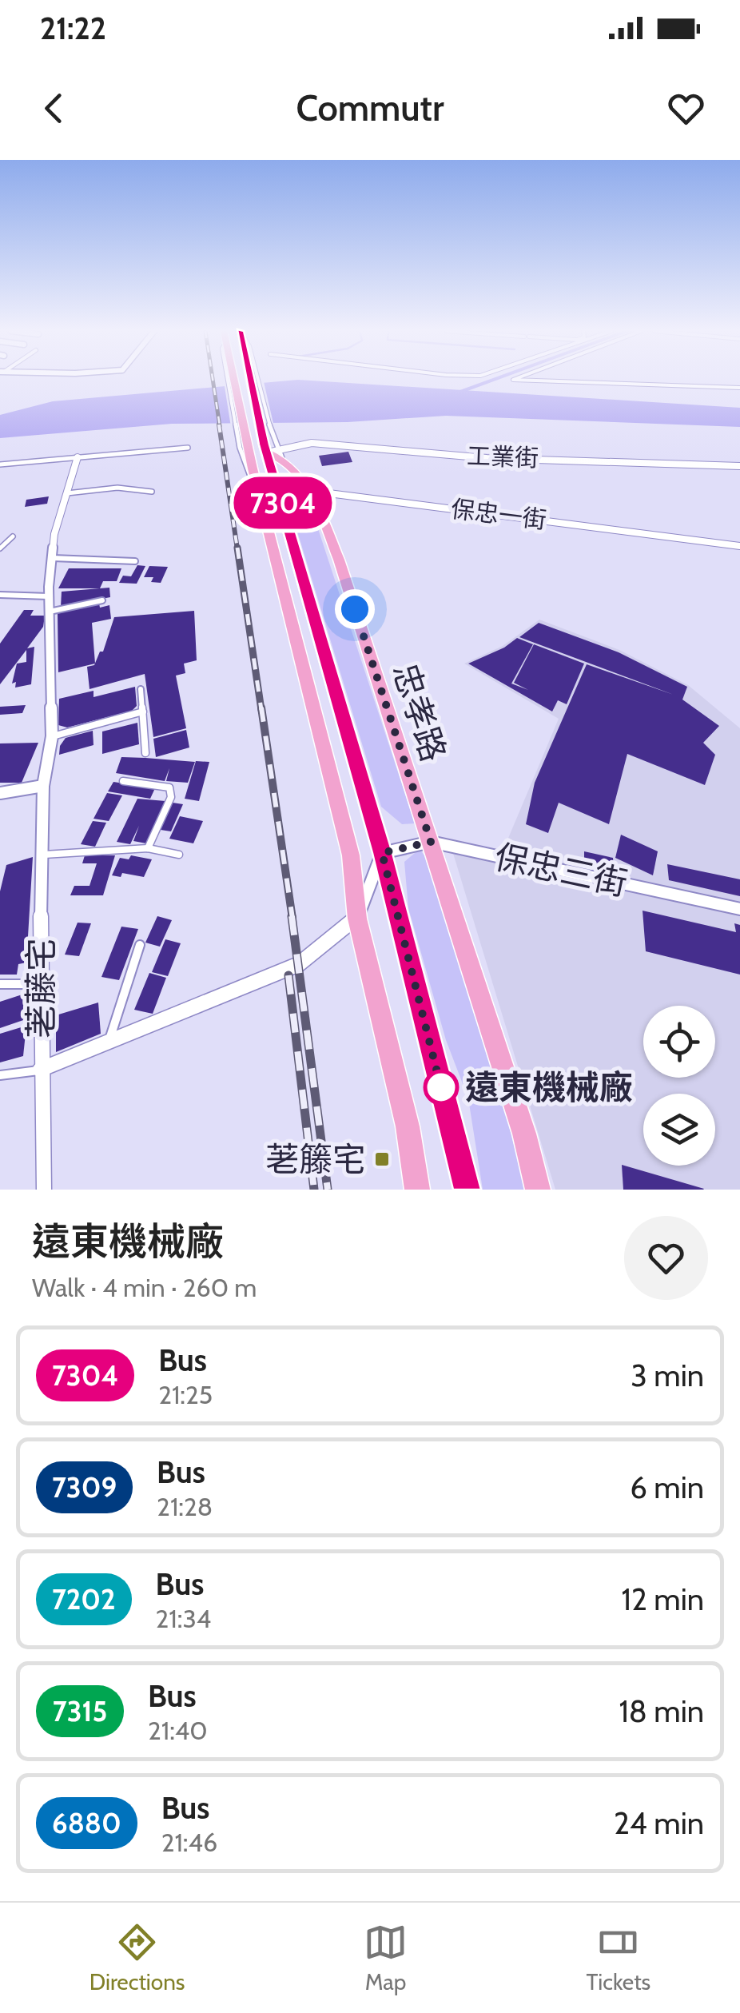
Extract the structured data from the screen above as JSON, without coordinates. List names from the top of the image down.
{
  "streets": {
    "main road": ["忠孝路"],
    "street": [
      "工業街",
      "保忠一街",
      "保忠三街",
      "荖藤宅"
    ]
  },
  "crossings": [
    ["工業街", "忠孝路"],
    ["保忠一街", "忠孝路"],
    ["忠孝路", "保忠三街"]
  ],
  "places": {
    "other": ["遠東機械廠"],
    "transit": ["荖籐宅"]
  },
  "lines": ["bus line 7304"],
  "page": {
    "status": "21:22",
    "header": "Commutr",
    "on_map": "7304",
    "heading": ["遠東機械廠", "Walk · 4 min · 260 m"],
    "list": [
      {
        "mark": "7304",
        "name": "Bus",
        "note": "21:25",
        "value": "3 min"
      },
      {
        "mark": "7309",
        "name": "Bus",
        "note": "21:28",
        "value": "6 min"
      },
      {
        "mark": "7202",
        "name": "Bus",
        "note": "21:34",
        "value": "12 min"
      },
      {
        "mark": "7315",
        "name": "Bus",
        "note": "21:40",
        "value": "18 min"
      },
      {
        "mark": "6880",
        "name": "Bus",
        "note": "21:46",
        "value": "24 min"
      }
    ],
    "tabs": ["Directions", "Map", "Tickets"]
  }
}
